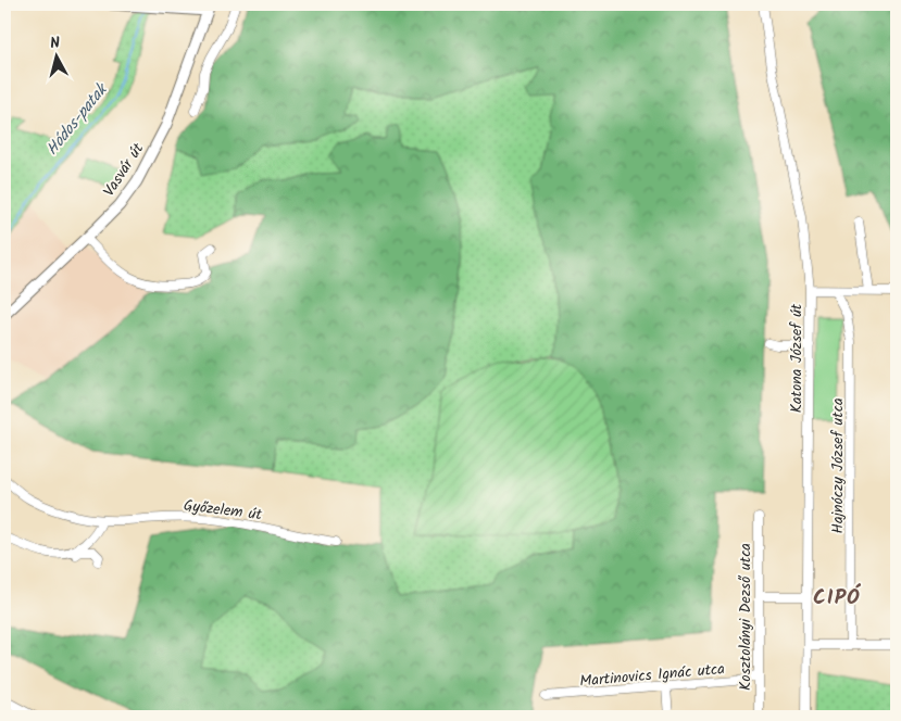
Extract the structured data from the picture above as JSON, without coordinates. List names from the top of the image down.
{
  "streets": {
    "main road": ["Vasvár út"],
    "street": [
      "Katona József út",
      "Hajnóczy József utca",
      "Győzelem út",
      "Kosztolányi Dezső utca",
      "Martinovics Ignác utca"
    ]
  },
  "crossings": [
    ["Kosztolányi Dezső utca", "Martinovics Ignác utca"]
  ],
  "districts": ["CIPÓ"],
  "water": ["Hódos-patak"],
  "north": "top"
}
